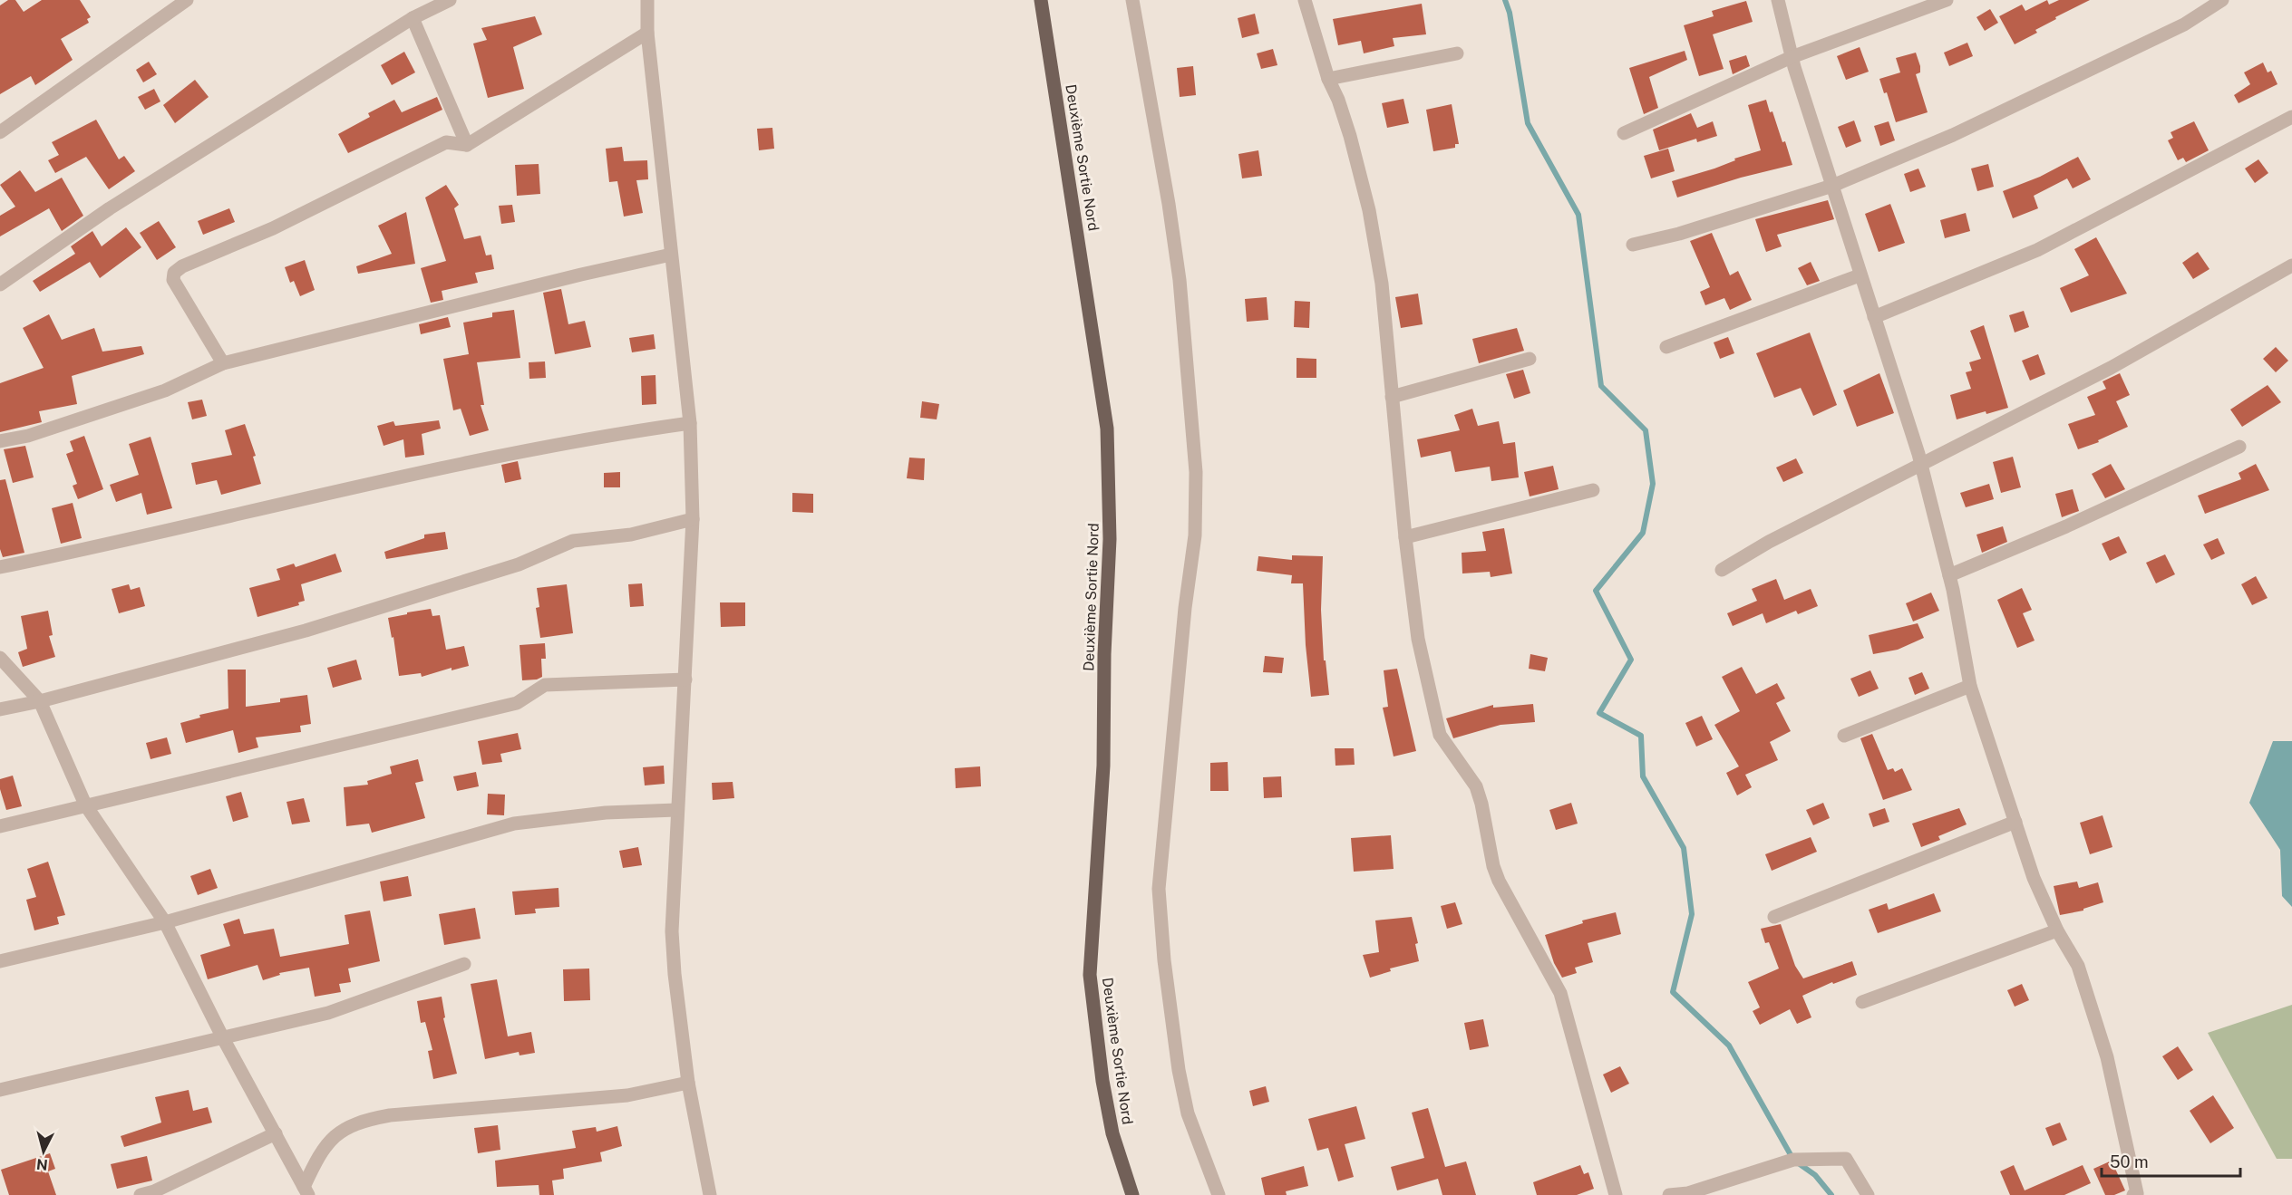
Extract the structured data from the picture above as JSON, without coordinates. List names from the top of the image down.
{
  "streets": {
    "main road": ["Deuxième Sortie Nord"]
  },
  "scale_bar": "50 m",
  "north": "bottom"
}
